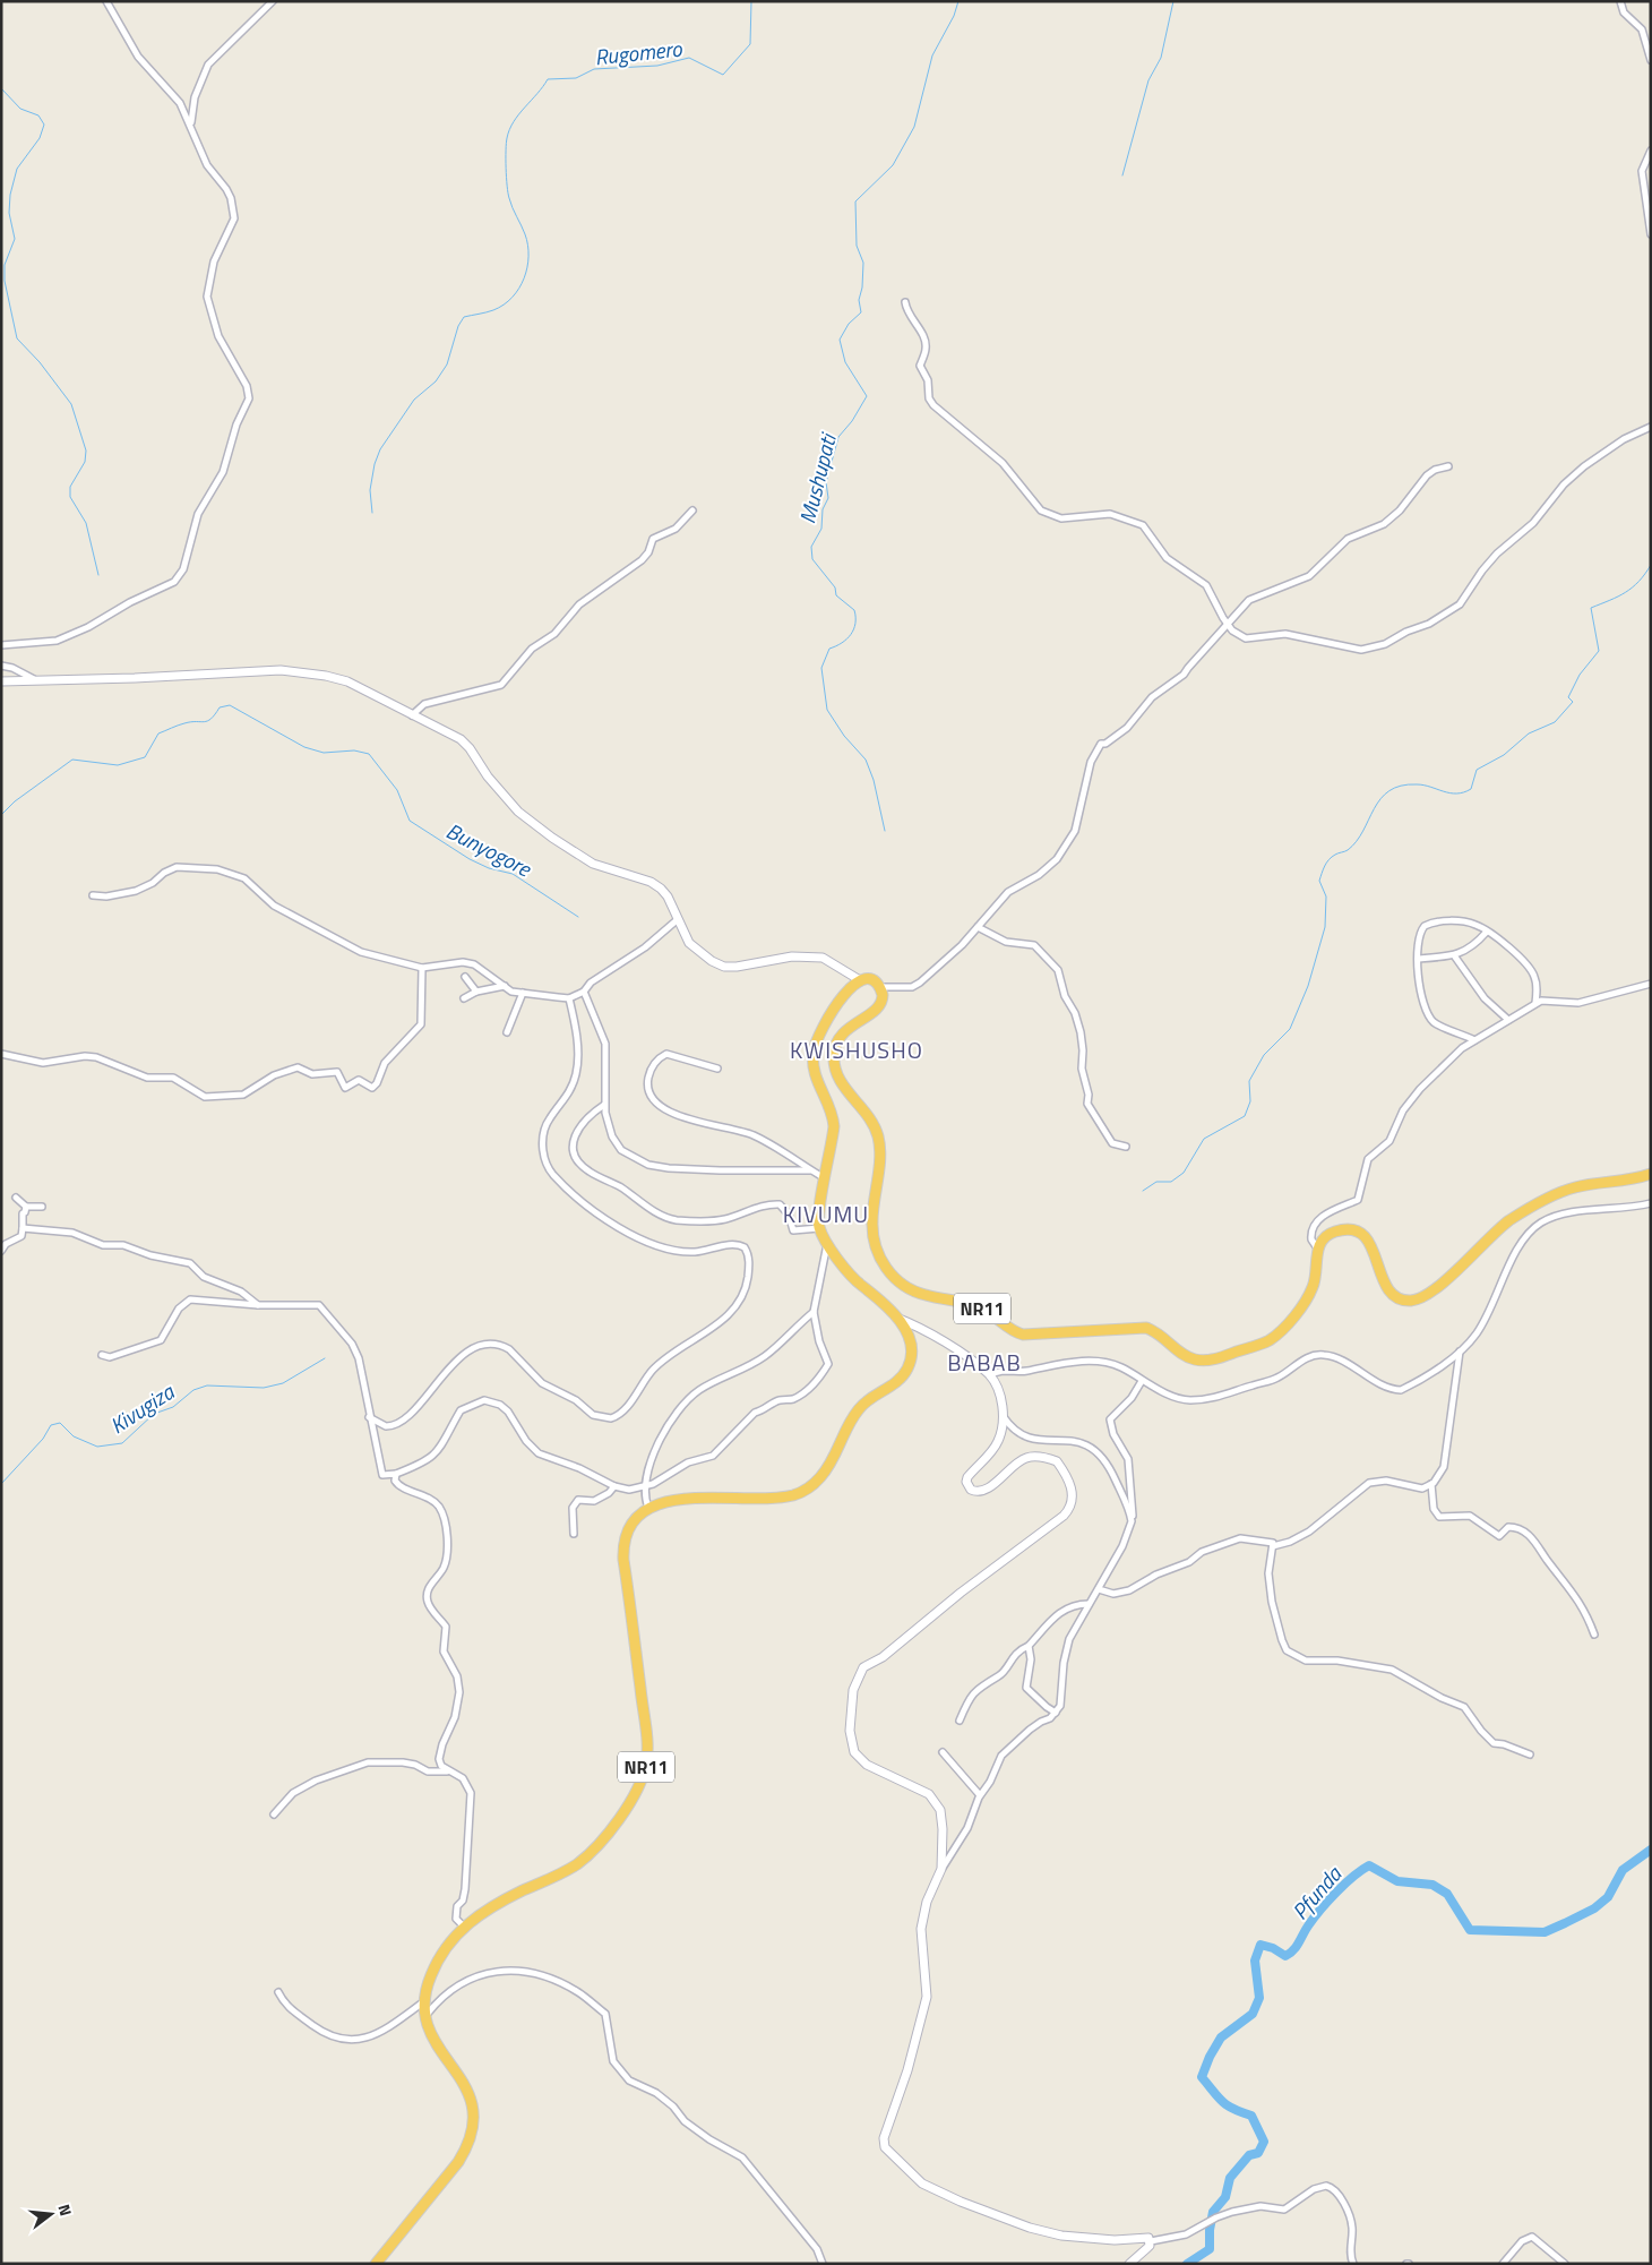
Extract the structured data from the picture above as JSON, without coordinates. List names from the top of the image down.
{
  "streets": {
    "highway": ["NR11"]
  },
  "districts": ["KWISHUSHO", "KIVUMU", "BABAB"],
  "water": [
    "Rugomero",
    "Mushupati",
    "Bunyogore",
    "Kivugiza",
    "Pfunda"
  ],
  "north": "right"
}
